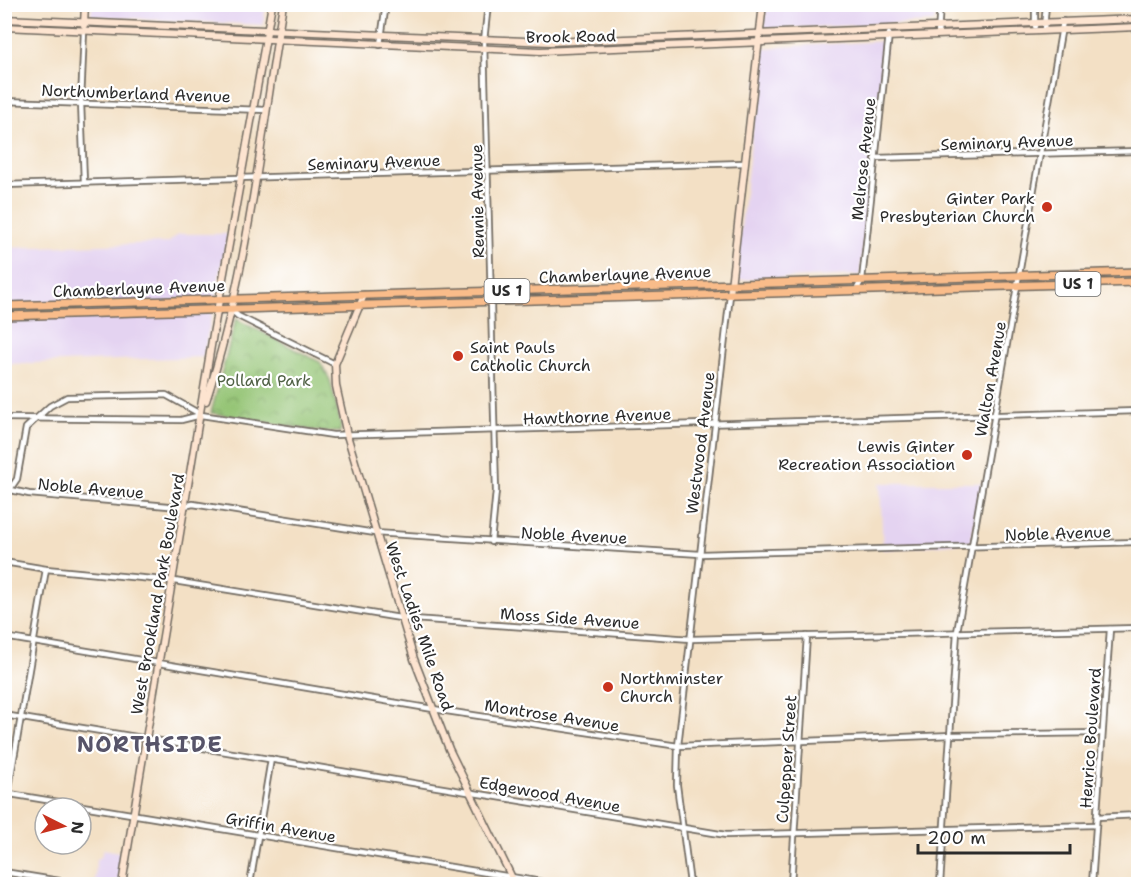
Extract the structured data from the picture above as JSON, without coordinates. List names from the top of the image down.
{
  "streets": {
    "main road": [
      "Brook Road",
      "Chamberlayne Avenue",
      "US 1",
      "Westwood Avenue",
      "West Brookland Park Boulevard",
      "West Ladies Mile Road"
    ],
    "street": [
      "Northumberland Avenue",
      "Seminary Avenue",
      "Melrose Avenue",
      "Rennie Avenue",
      "Walton Avenue",
      "Hawthorne Avenue",
      "Noble Avenue",
      "Moss Side Avenue",
      "Montrose Avenue",
      "Henrico Boulevard",
      "Culpepper Street",
      "Edgewood Avenue",
      "Griffin Avenue"
    ]
  },
  "crossings": [
    ["Brook Road", "Melrose Avenue"],
    ["Brook Road", "Rennie Avenue"],
    ["Brook Road", "Walton Avenue"],
    ["Brook Road", "Westwood Avenue"],
    ["Brook Road", "West Brookland Park Boulevard"],
    ["Northumberland Avenue", "West Brookland Park Boulevard"],
    ["Seminary Avenue", "Melrose Avenue"],
    ["Seminary Avenue", "Rennie Avenue"],
    ["Seminary Avenue", "Walton Avenue"],
    ["Seminary Avenue", "Westwood Avenue"],
    ["Seminary Avenue", "West Brookland Park Boulevard"],
    ["Melrose Avenue", "Chamberlayne Avenue"],
    ["Rennie Avenue", "Chamberlayne Avenue"],
    ["Rennie Avenue", "Hawthorne Avenue"],
    ["Rennie Avenue", "Noble Avenue"],
    ["Chamberlayne Avenue", "Walton Avenue"],
    ["Chamberlayne Avenue", "Westwood Avenue"],
    ["Chamberlayne Avenue", "West Brookland Park Boulevard"],
    ["Chamberlayne Avenue", "West Ladies Mile Road"],
    ["Walton Avenue", "Hawthorne Avenue"],
    ["Walton Avenue", "Noble Avenue"],
    ["Walton Avenue", "Moss Side Avenue"],
    ["Walton Avenue", "Montrose Avenue"],
    ["Walton Avenue", "Edgewood Avenue"],
    ["Hawthorne Avenue", "Westwood Avenue"],
    ["Hawthorne Avenue", "West Brookland Park Boulevard"],
    ["Hawthorne Avenue", "West Ladies Mile Road"],
    ["Westwood Avenue", "Noble Avenue"],
    ["Westwood Avenue", "Moss Side Avenue"],
    ["Westwood Avenue", "Montrose Avenue"],
    ["Westwood Avenue", "Edgewood Avenue"],
    ["Noble Avenue", "West Brookland Park Boulevard"],
    ["Noble Avenue", "West Ladies Mile Road"],
    ["West Brookland Park Boulevard", "Moss Side Avenue"],
    ["West Brookland Park Boulevard", "Montrose Avenue"],
    ["West Brookland Park Boulevard", "Edgewood Avenue"],
    ["West Brookland Park Boulevard", "Griffin Avenue"],
    ["Moss Side Avenue", "West Ladies Mile Road"],
    ["Moss Side Avenue", "Henrico Boulevard"],
    ["Moss Side Avenue", "Culpepper Street"],
    ["West Ladies Mile Road", "Montrose Avenue"],
    ["West Ladies Mile Road", "Edgewood Avenue"],
    ["West Ladies Mile Road", "Griffin Avenue"],
    ["Montrose Avenue", "Henrico Boulevard"],
    ["Montrose Avenue", "Culpepper Street"],
    ["Henrico Boulevard", "Edgewood Avenue"],
    ["Culpepper Street", "Edgewood Avenue"]
  ],
  "districts": ["NORTHSIDE"],
  "parks": ["Pollard Park"],
  "places": [
    "Ginter Park Presbyterian Church",
    "Saint Pauls Catholic Church",
    "Lewis Ginter Recreation Association",
    "Northminster Church"
  ],
  "scale_bar": "200 m",
  "north": "right"
}
